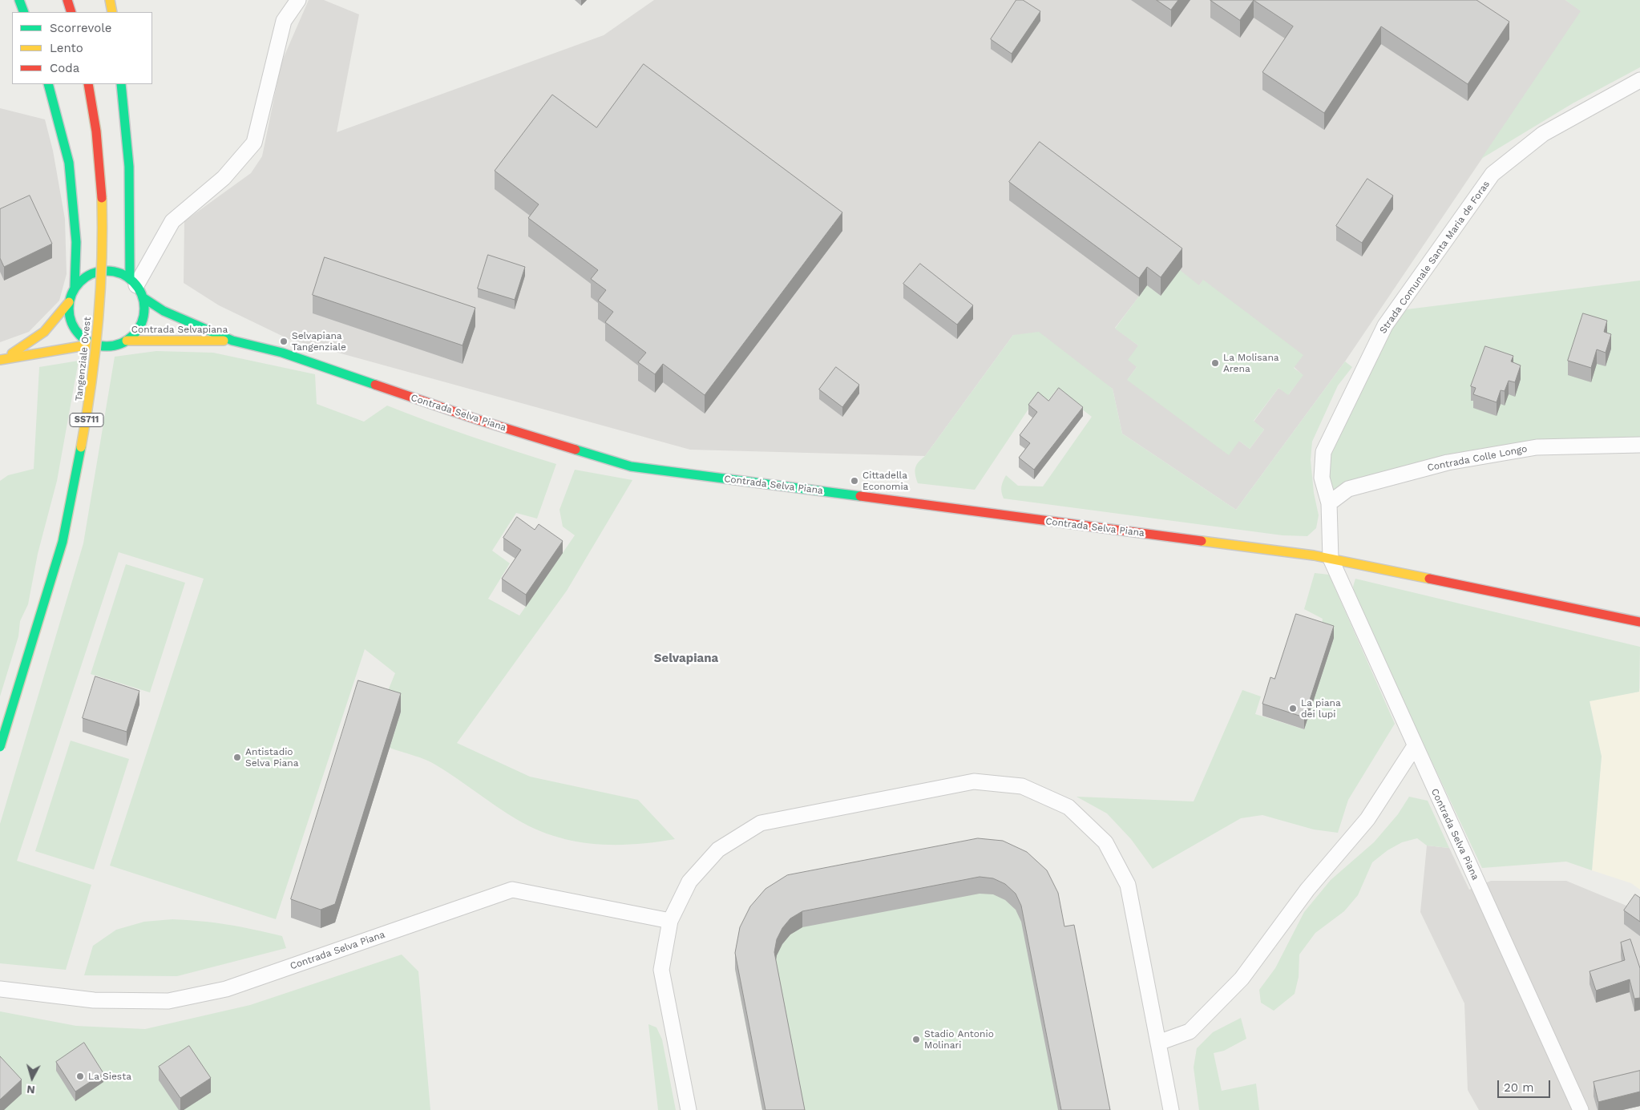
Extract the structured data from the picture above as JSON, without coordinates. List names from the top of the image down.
{
  "streets": {
    "street": [
      "Strada Comunale Santa Maria de Foras",
      "Contrada Selvapiana",
      "Tangenziale Ovest",
      "Contrada Selva Piana",
      "SS711",
      "Contrada Colle Longo"
    ]
  },
  "crossings": [
    ["Strada Comunale Santa Maria de Foras", "Contrada Colle Longo"],
    ["Contrada Selvapiana", "Contrada Selva Piana"]
  ],
  "districts": ["Selvapiana"],
  "places": [
    "Selvapiana Tangenziale",
    "La Molisana Arena",
    "Cittadella Economia",
    "La piana dei lupi",
    "Antistadio Selva Piana",
    "Stadio Antonio Molinari",
    "La Siesta"
  ],
  "legend": ["Scorrevole", "Lento", "Coda"],
  "scale_bar": "20 m",
  "north": "bottom"
}
